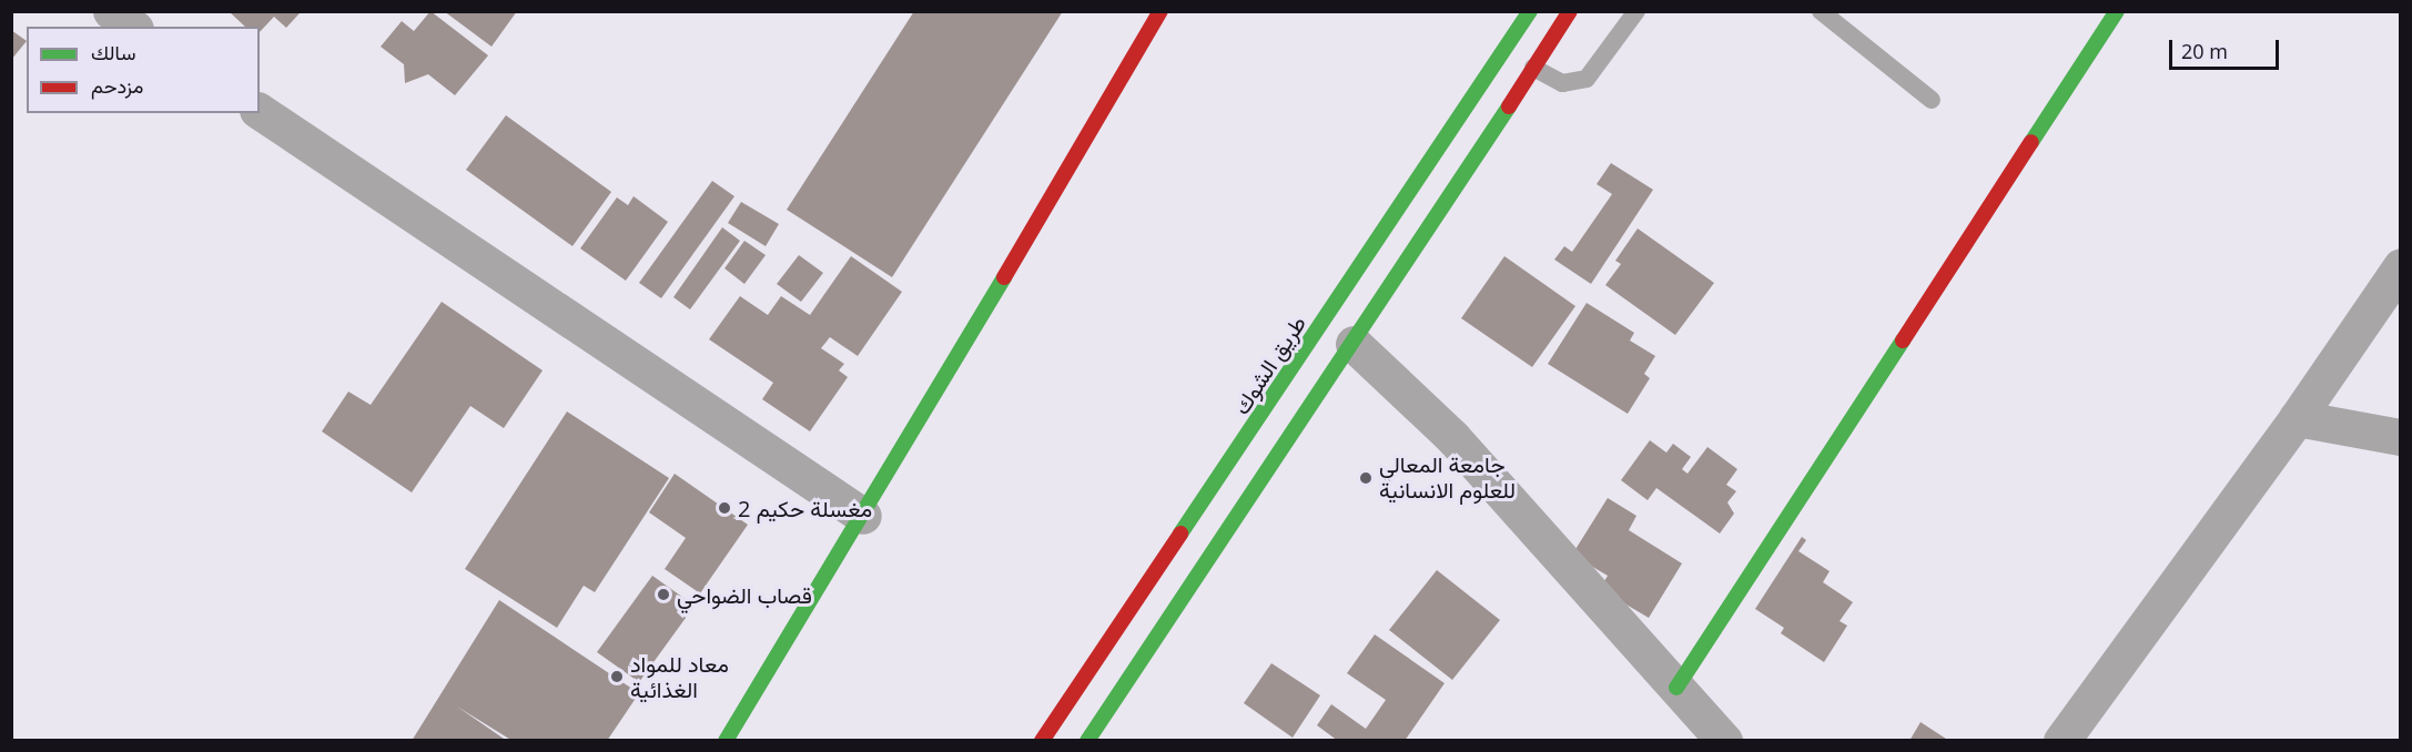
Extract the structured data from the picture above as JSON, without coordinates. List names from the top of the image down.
{
  "streets": {
    "main road": ["طريق الشوك"]
  },
  "places": [
    "جامعة المعالي للعلوم الانسانية",
    "مغسلة حكيم 2",
    "قصاب الضواحي",
    "معاد للمواد الغذائية"
  ],
  "legend": ["سالك", "مزدحم"],
  "scale_bar": "20 m"
}
